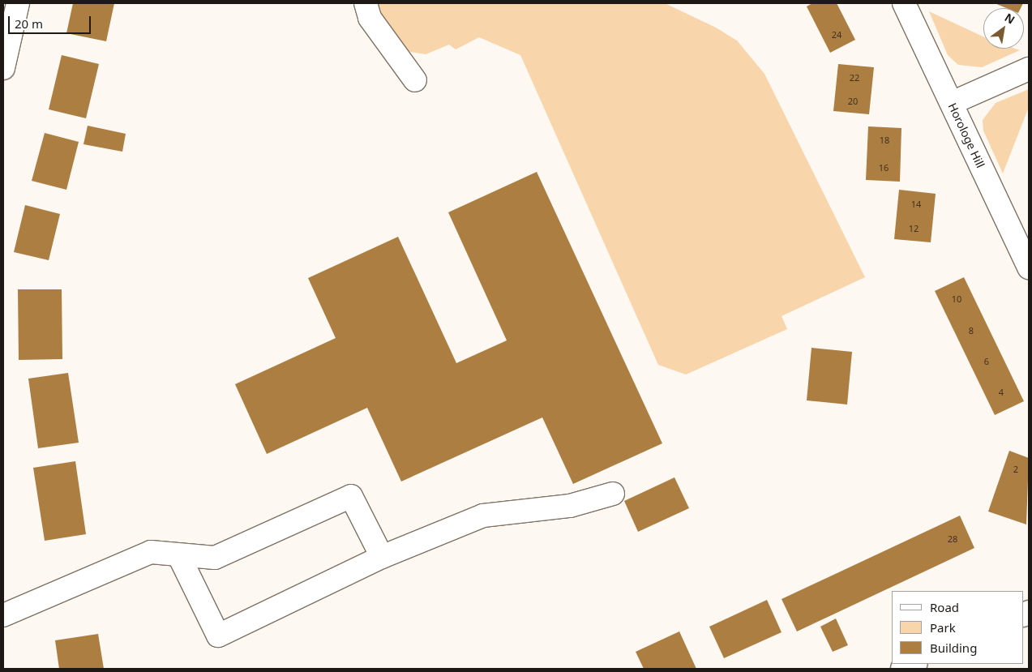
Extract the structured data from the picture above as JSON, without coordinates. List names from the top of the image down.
{
  "streets": {
    "street": ["Horologe Hill"]
  },
  "house_numbers": [
    "24",
    "22",
    "20",
    "18",
    "16",
    "14",
    "12",
    "10",
    "8",
    "6",
    "4",
    "2",
    "28"
  ],
  "legend": ["Road", "Park", "Building"],
  "scale_bar": "20 m",
  "north": "top right"
}
